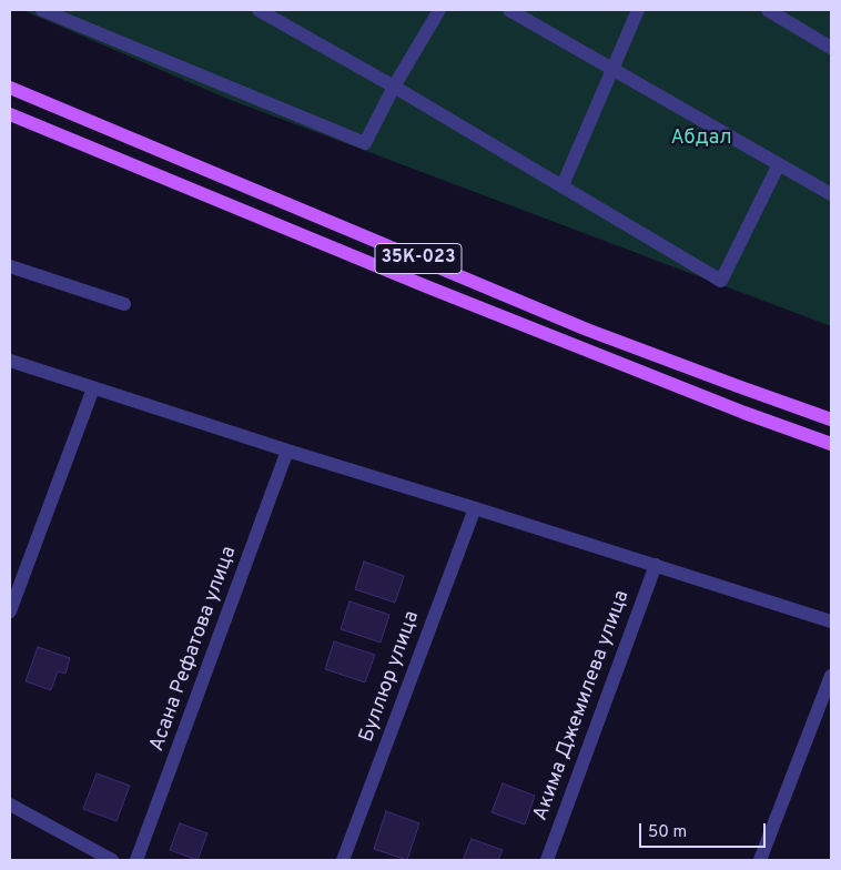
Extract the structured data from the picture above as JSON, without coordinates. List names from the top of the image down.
{
  "streets": {
    "main road": ["35К-023"],
    "street": ["Асана Рефатова улица", "Буллюр улица", "Акима Джемилева улица"]
  },
  "parks": ["Абдал"],
  "scale_bar": "50 m"
}
